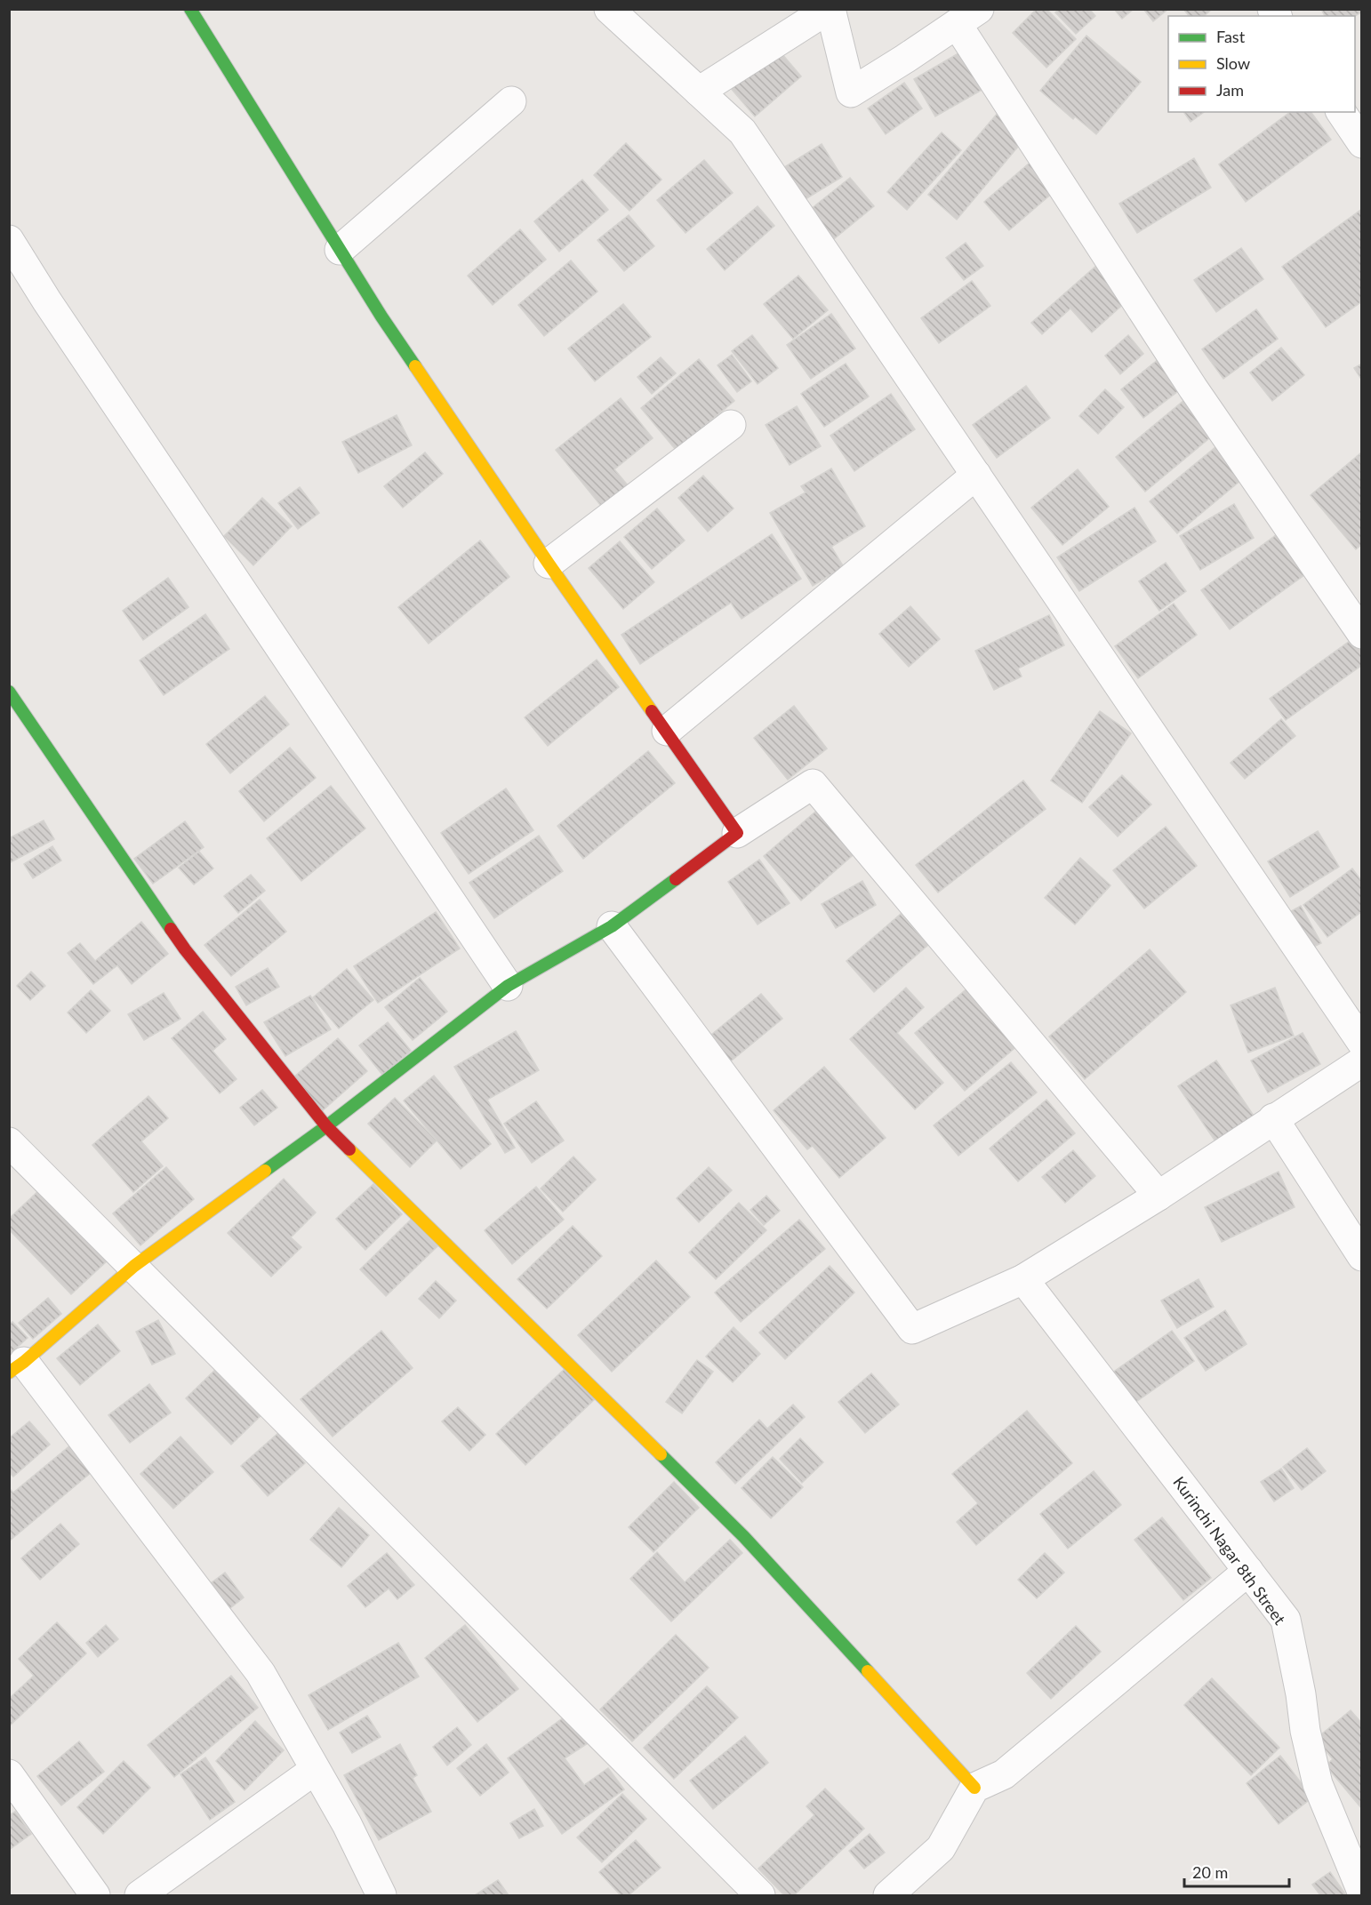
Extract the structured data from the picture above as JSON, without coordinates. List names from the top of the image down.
{
  "streets": {
    "street": ["Kurinchi Nagar 8th Street"]
  },
  "legend": ["Fast", "Slow", "Jam"],
  "scale_bar": "20 m"
}
